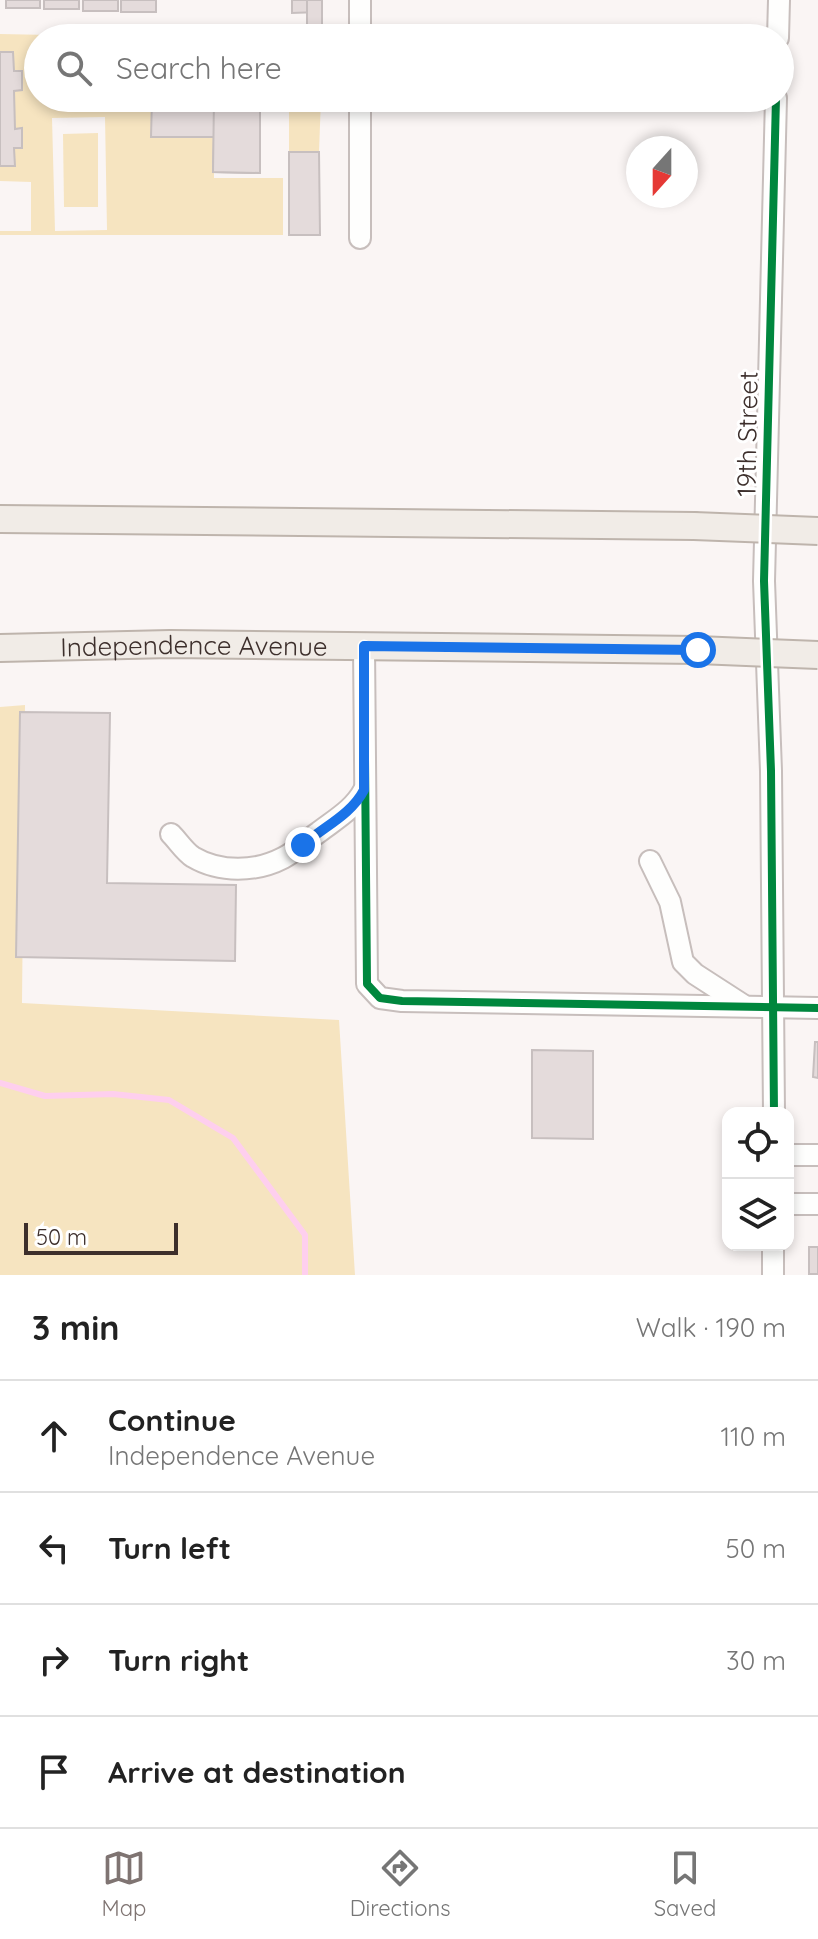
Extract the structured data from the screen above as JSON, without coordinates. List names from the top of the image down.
{
  "streets": {
    "main road": ["Independence Avenue"],
    "street": ["19th Street"]
  },
  "scale_bar": "50 m",
  "north": "bottom",
  "page": {
    "search": "Search here",
    "scale": "50 m",
    "heading": ["3 min", "Walk · 190 m"],
    "list": [
      ["Continue", "Independence Avenue", "110 m"],
      ["Turn left", "50 m"],
      ["Turn right", "30 m"],
      "Arrive at destination"
    ],
    "nav": ["Map", "Directions", "Saved"]
  }
}
